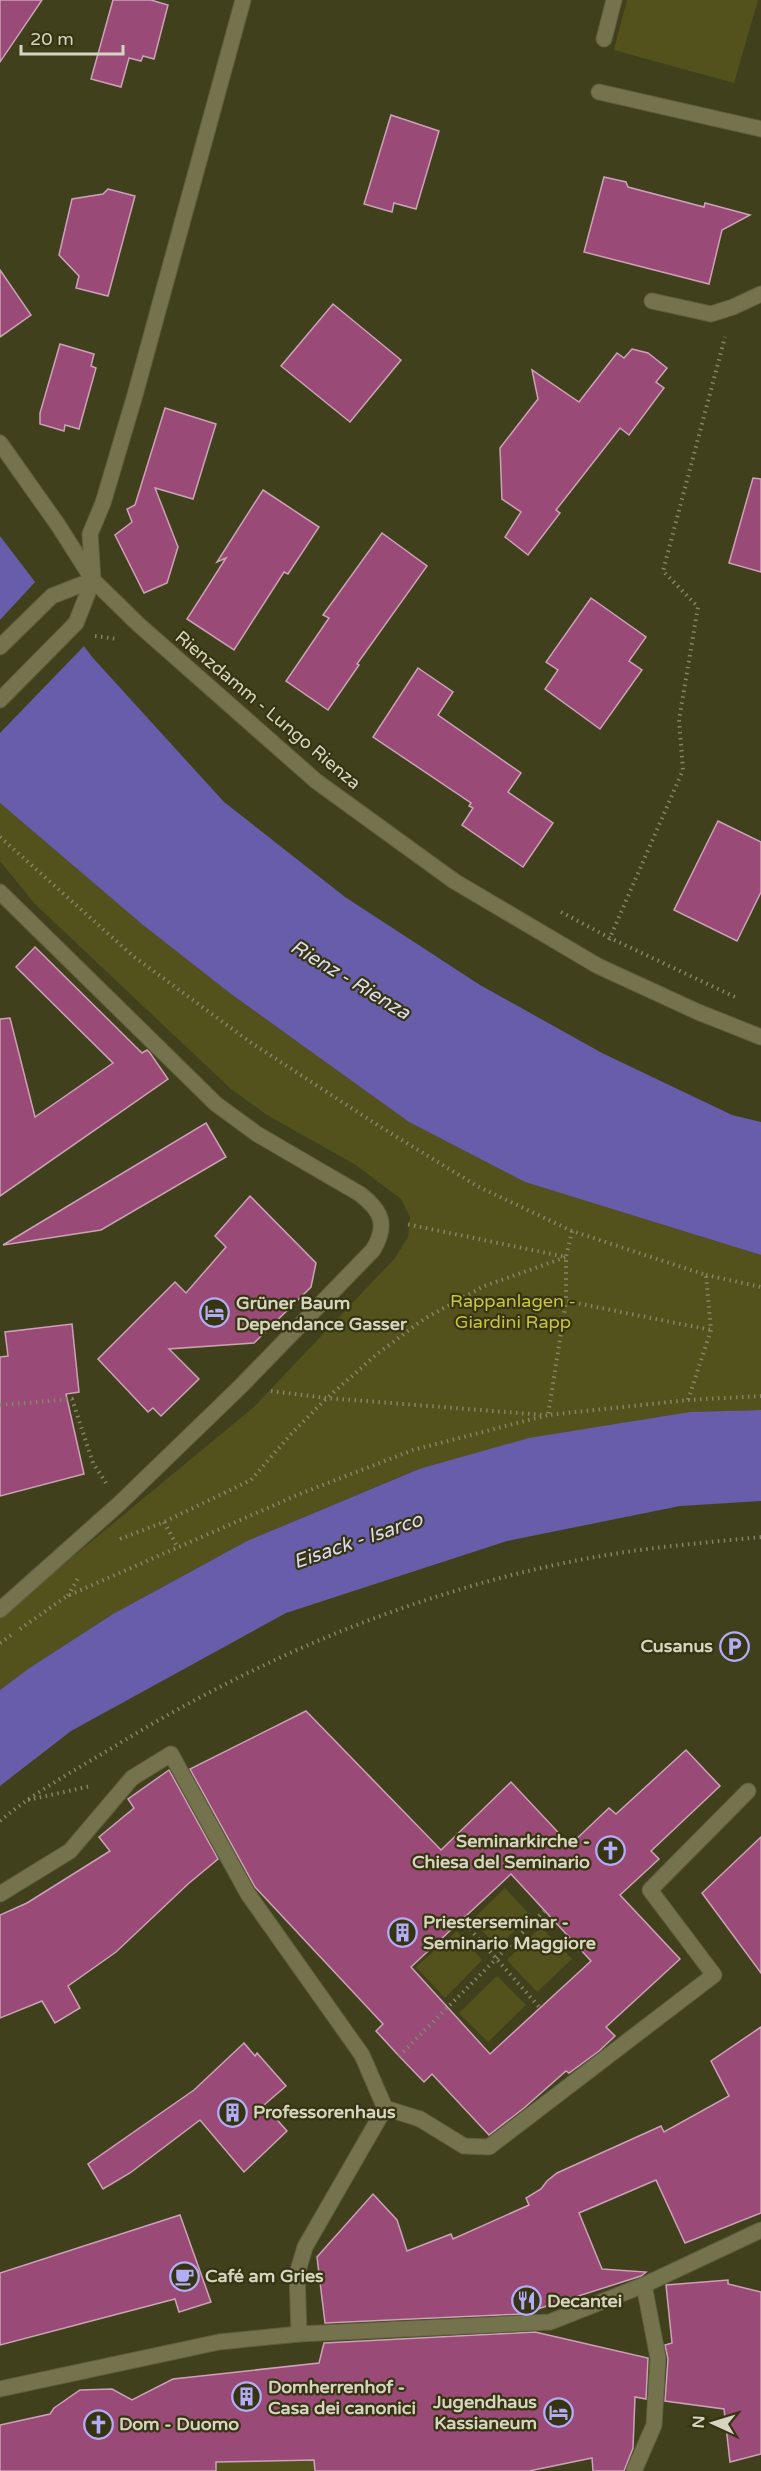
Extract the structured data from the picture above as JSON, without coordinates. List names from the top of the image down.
{
  "streets": {
    "street": ["Rienzdamm - Lungo Rienza"]
  },
  "water": ["Rienz - Rienza", "Eisack - Isarco"],
  "parks": ["Rappanlagen - Giardini Rapp"],
  "places": {
    "hotel": ["Grüner Baum Dependance Gasser", "Jugendhaus Kassianeum"],
    "parking": ["Cusanus"],
    "church": ["Seminarkirche - Chiesa del Seminario", "Dom - Duomo"],
    "building": ["Priesterseminar - Seminario Maggiore", "Professorenhaus", "Domherrenhof - Casa dei canonici"],
    "cafe": ["Café am Gries"],
    "restaurant": ["Decantei"]
  },
  "scale_bar": "20 m",
  "north": "left"
}
